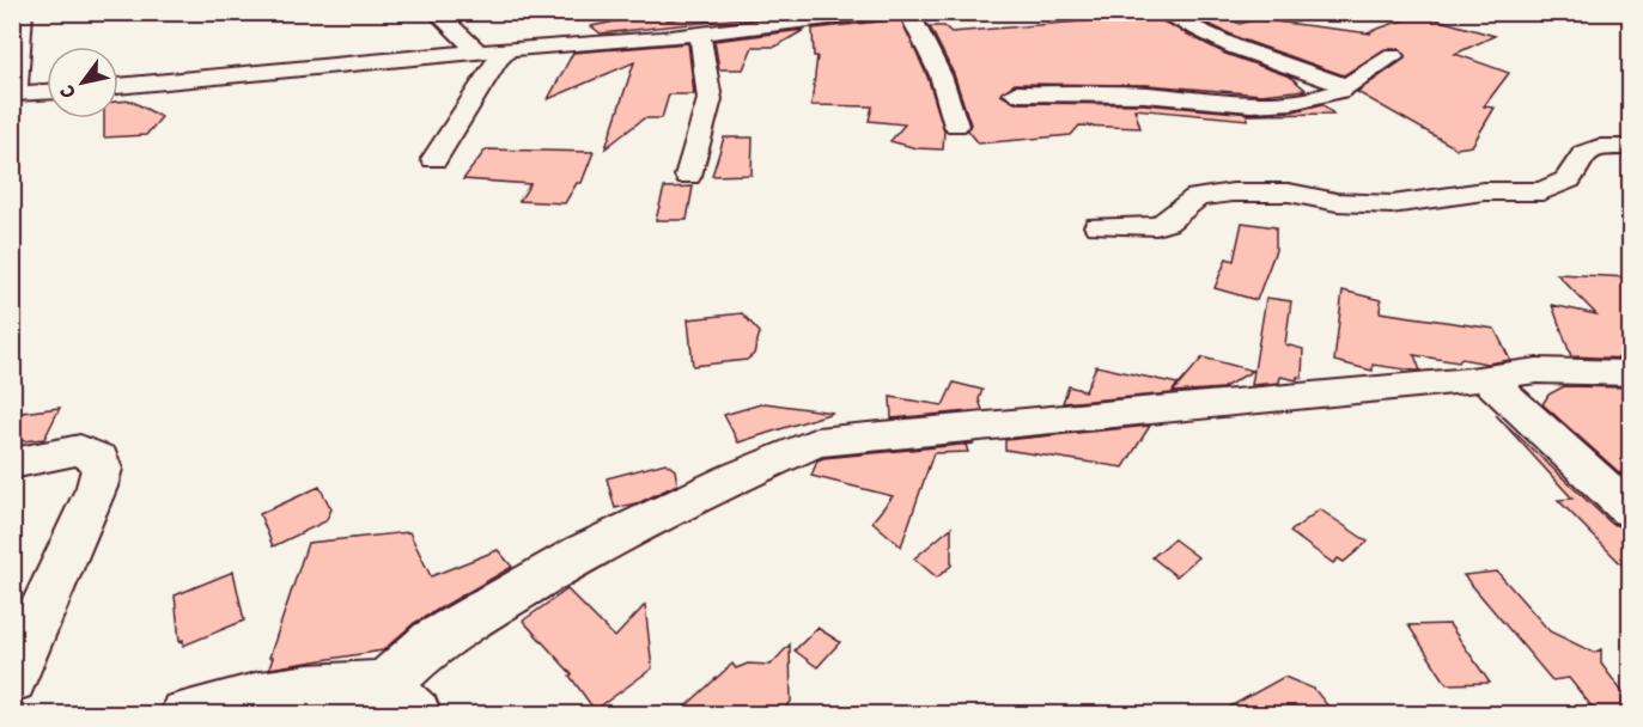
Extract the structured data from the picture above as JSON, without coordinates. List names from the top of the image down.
{
  "north": "bottom left"
}
